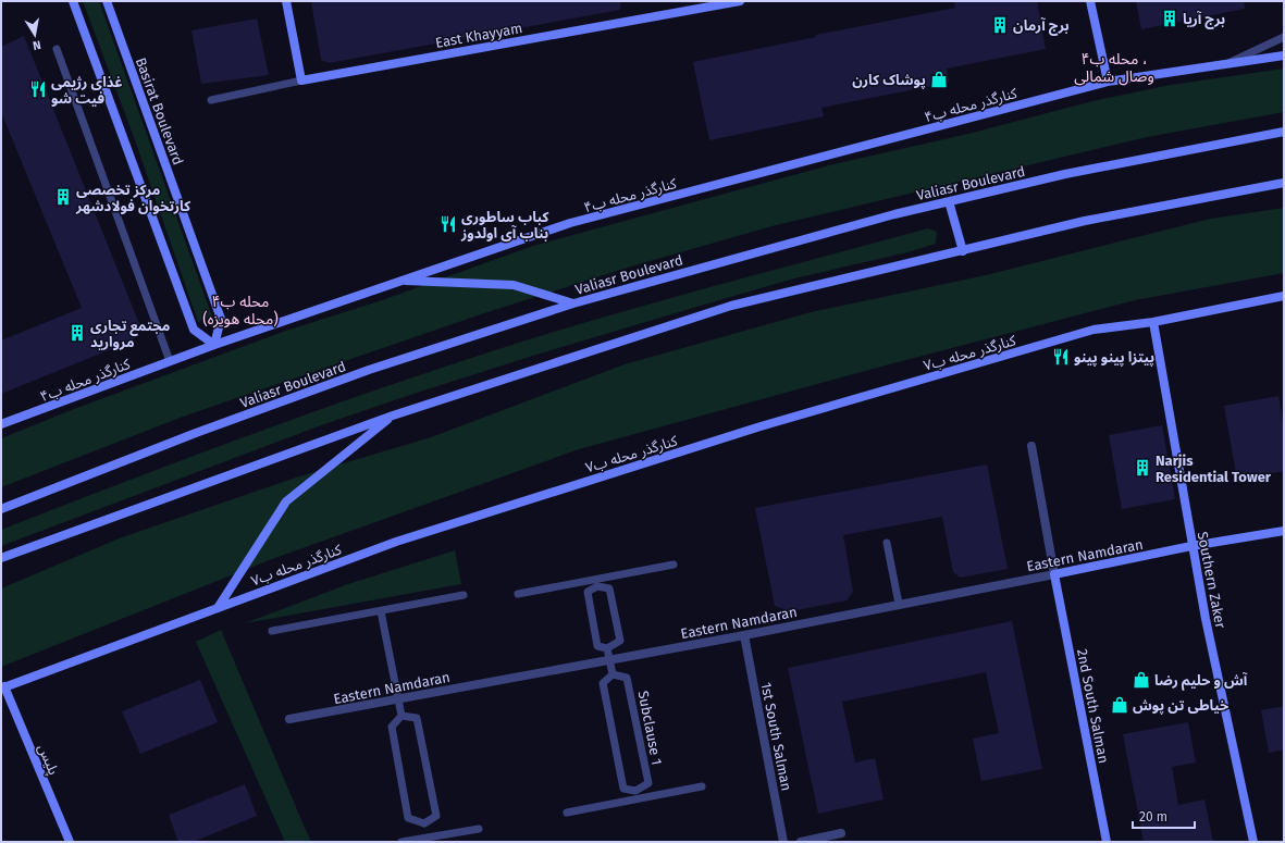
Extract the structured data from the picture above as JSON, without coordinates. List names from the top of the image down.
{
  "streets": {
    "street": [
      "East Khayyam",
      "کنارگذر محله ب۴",
      "Basirat Boulevard",
      "Valiasr Boulevard",
      "کنارگذر محله ب۷",
      "Eastern Namdaran",
      "Southern Zaker",
      "2nd South Salman",
      "1st South Salman",
      "پلیس"
    ],
    "lane": ["Subclause 1"]
  },
  "crossings": [
    ["کنارگذر محله ب۴", "Basirat Boulevard"],
    ["کنارگذر محله ب۷", "Southern Zaker"],
    ["کنارگذر محله ب۷", "پلیس"],
    ["Eastern Namdaran", "Southern Zaker"],
    ["Eastern Namdaran", "2nd South Salman"],
    ["Eastern Namdaran", "1st South Salman"]
  ],
  "districts": ["محله ب۴ ، وصال شمالی", "محله ب۴ (محله هویزه)"],
  "places": {
    "building": [
      "برج آریا",
      "برج آرمان",
      "مرکز تخصصی کارتخوان فولادشهر",
      "مجتمع تجاری مروارید",
      "Narjis Residential Tower"
    ],
    "shop": ["پوشاک کارن", "آش و حلیم رضا", "خیاطی تن پوش"],
    "restaurant": ["غذای رژیمی فیت شو", "کباب ساطوری بناب آی اولدوز", "پیتزا پینو پینو"]
  },
  "scale_bar": "20 m",
  "north": "bottom"
}
